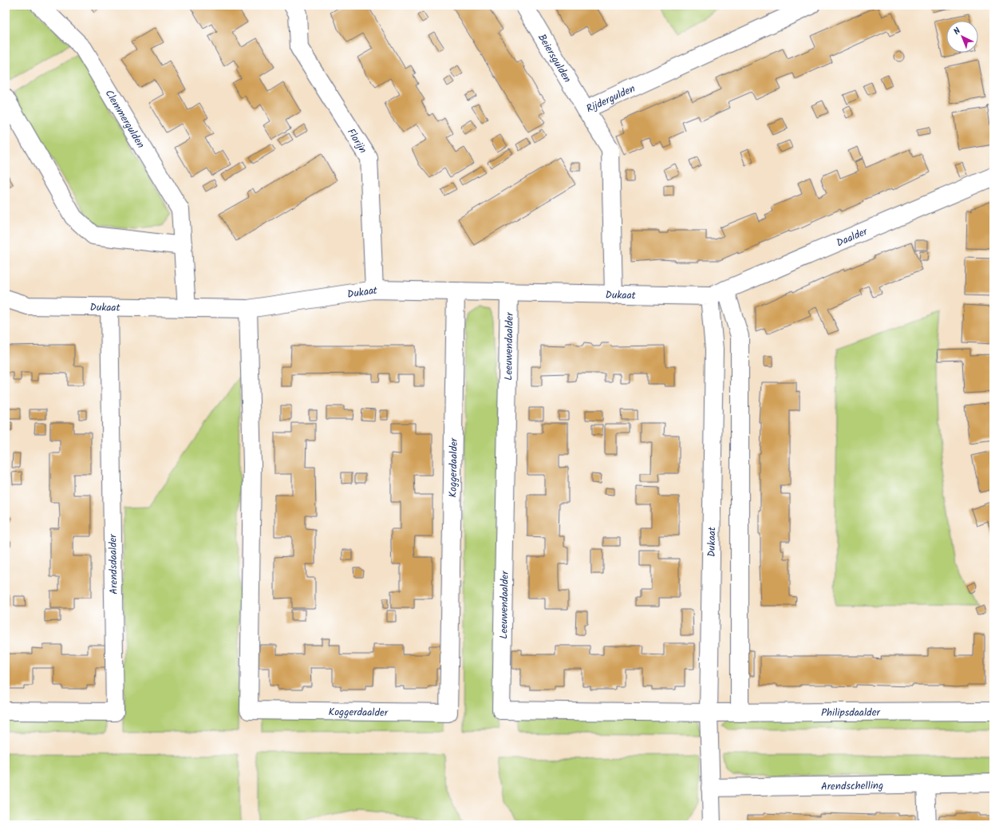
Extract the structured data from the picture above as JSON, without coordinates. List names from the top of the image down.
{
  "streets": {
    "street": [
      "Beiersgulden",
      "Rijdergulden",
      "Clemmergulden",
      "Florijn",
      "Daalder",
      "Dukaat",
      "Leeuwendaalder",
      "Koggerdaalder",
      "Arendsdaalder",
      "Philipsdaalder",
      "Arendschelling"
    ]
  },
  "crossings": [
    ["Beiersgulden", "Rijdergulden"],
    ["Rijdergulden", "Dukaat"],
    ["Clemmergulden", "Dukaat"],
    ["Florijn", "Dukaat"],
    ["Daalder", "Dukaat"],
    ["Dukaat", "Leeuwendaalder"],
    ["Dukaat", "Koggerdaalder"],
    ["Dukaat", "Arendsdaalder"],
    ["Dukaat", "Philipsdaalder"],
    ["Dukaat", "Arendschelling"],
    ["Leeuwendaalder", "Philipsdaalder"]
  ],
  "north": "top left"
}
